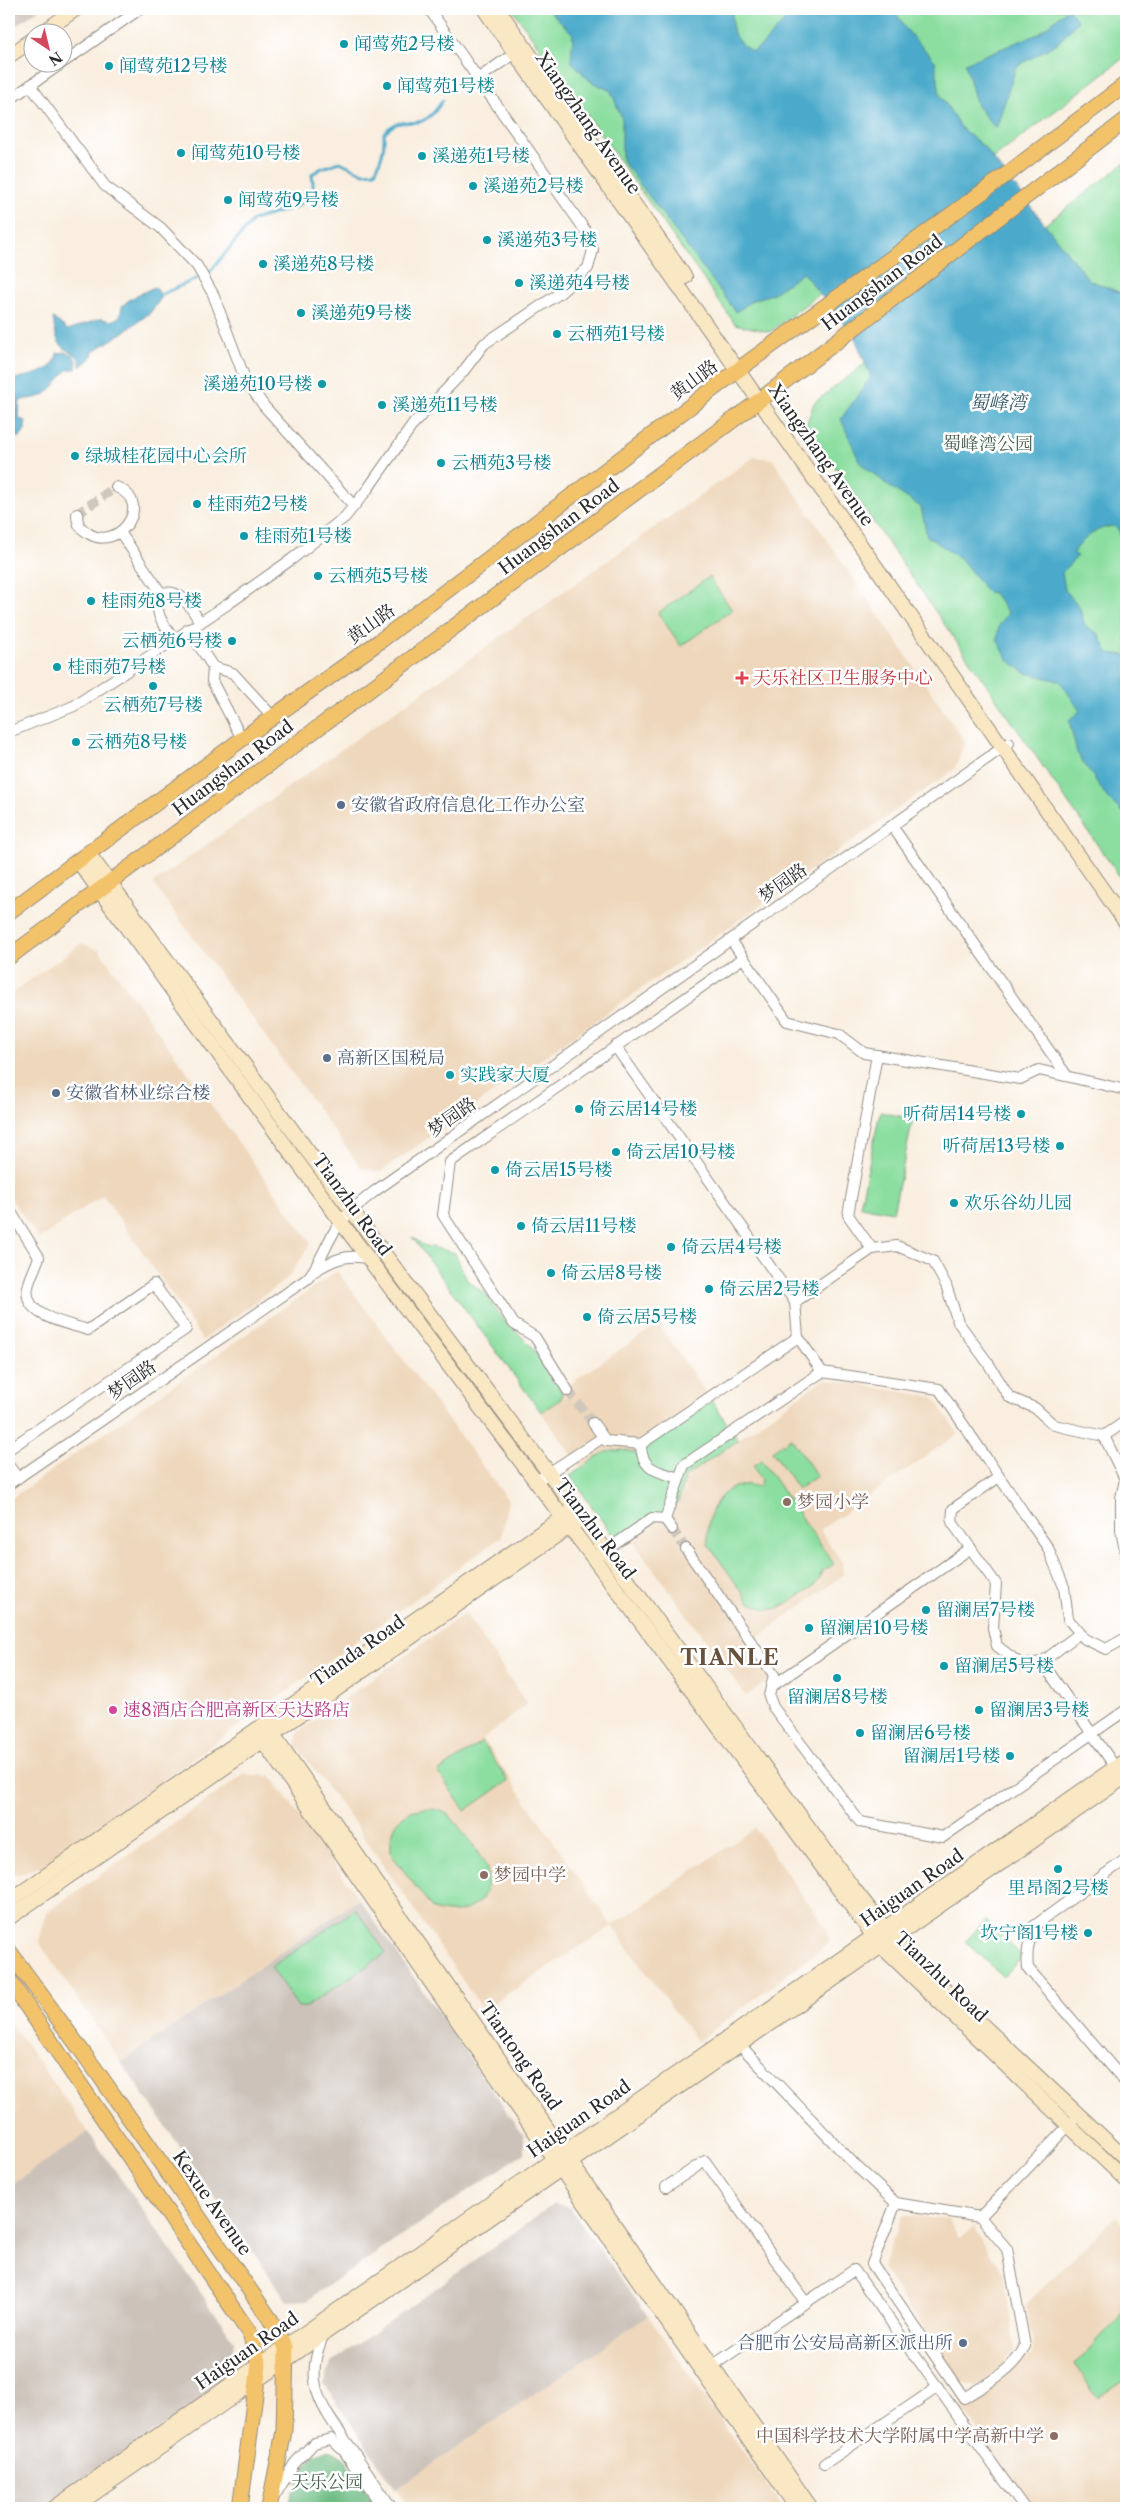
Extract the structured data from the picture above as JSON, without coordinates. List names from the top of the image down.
{
  "streets": {
    "main road": ["Huangshan Road", "黄山路", "Kexue Avenue"],
    "street": [
      "Xiangzhang Avenue",
      "梦园路",
      "Tianzhu Road",
      "Tianda Road",
      "Haiguan Road",
      "Tiantong Road"
    ]
  },
  "crossings": [
    ["Xiangzhang Avenue", "Huangshan Road"],
    ["Xiangzhang Avenue", "黄山路"],
    ["Xiangzhang Avenue", "梦园路"],
    ["Huangshan Road", "Tianzhu Road"],
    ["黄山路", "Tianzhu Road"],
    ["梦园路", "Tianzhu Road"],
    ["Tianzhu Road", "Tianda Road"],
    ["Tianzhu Road", "Haiguan Road"],
    ["Tianda Road", "Tiantong Road"],
    ["Haiguan Road", "Tiantong Road"],
    ["Haiguan Road", "Kexue Avenue"]
  ],
  "districts": ["TIANLE"],
  "water": ["蜀峰湾"],
  "parks": ["蜀峰湾公园", "天乐公园"],
  "places": {
    "other": [
      "闻莺苑2号楼",
      "闻莺苑12号楼",
      "闻莺苑1号楼",
      "闻莺苑10号楼",
      "溪递苑1号楼",
      "溪递苑2号楼",
      "闻莺苑9号楼",
      "溪递苑3号楼",
      "溪递苑8号楼",
      "溪递苑4号楼",
      "溪递苑9号楼",
      "云栖苑1号楼",
      "溪递苑10号楼",
      "溪递苑11号楼",
      "绿城桂花园中心会所",
      "云栖苑3号楼",
      "桂雨苑2号楼",
      "桂雨苑1号楼",
      "云栖苑5号楼",
      "桂雨苑8号楼",
      "云栖苑6号楼",
      "桂雨苑7号楼",
      "云栖苑7号楼",
      "云栖苑8号楼",
      "安徽省政府信息化工作办公室",
      "高新区国税局",
      "实践家大厦",
      "安徽省林业综合楼",
      "倚云居14号楼",
      "听荷居14号楼",
      "听荷居13号楼",
      "倚云居10号楼",
      "倚云居15号楼",
      "欢乐谷幼儿园",
      "倚云居11号楼",
      "倚云居4号楼",
      "倚云居8号楼",
      "倚云居2号楼",
      "倚云居5号楼",
      "梦园小学",
      "留澜居7号楼",
      "留澜居10号楼",
      "留澜居5号楼",
      "留澜居8号楼",
      "速8酒店合肥高新区天达路店",
      "留澜居3号楼",
      "留澜居6号楼",
      "留澜居1号楼",
      "里昂阁2号楼",
      "梦园中学",
      "坎宁阁1号楼",
      "合肥市公安局高新区派出所",
      "中国科学技术大学附属中学高新中学"
    ],
    "health": ["天乐社区卫生服务中心"]
  },
  "north": "bottom right"
}
